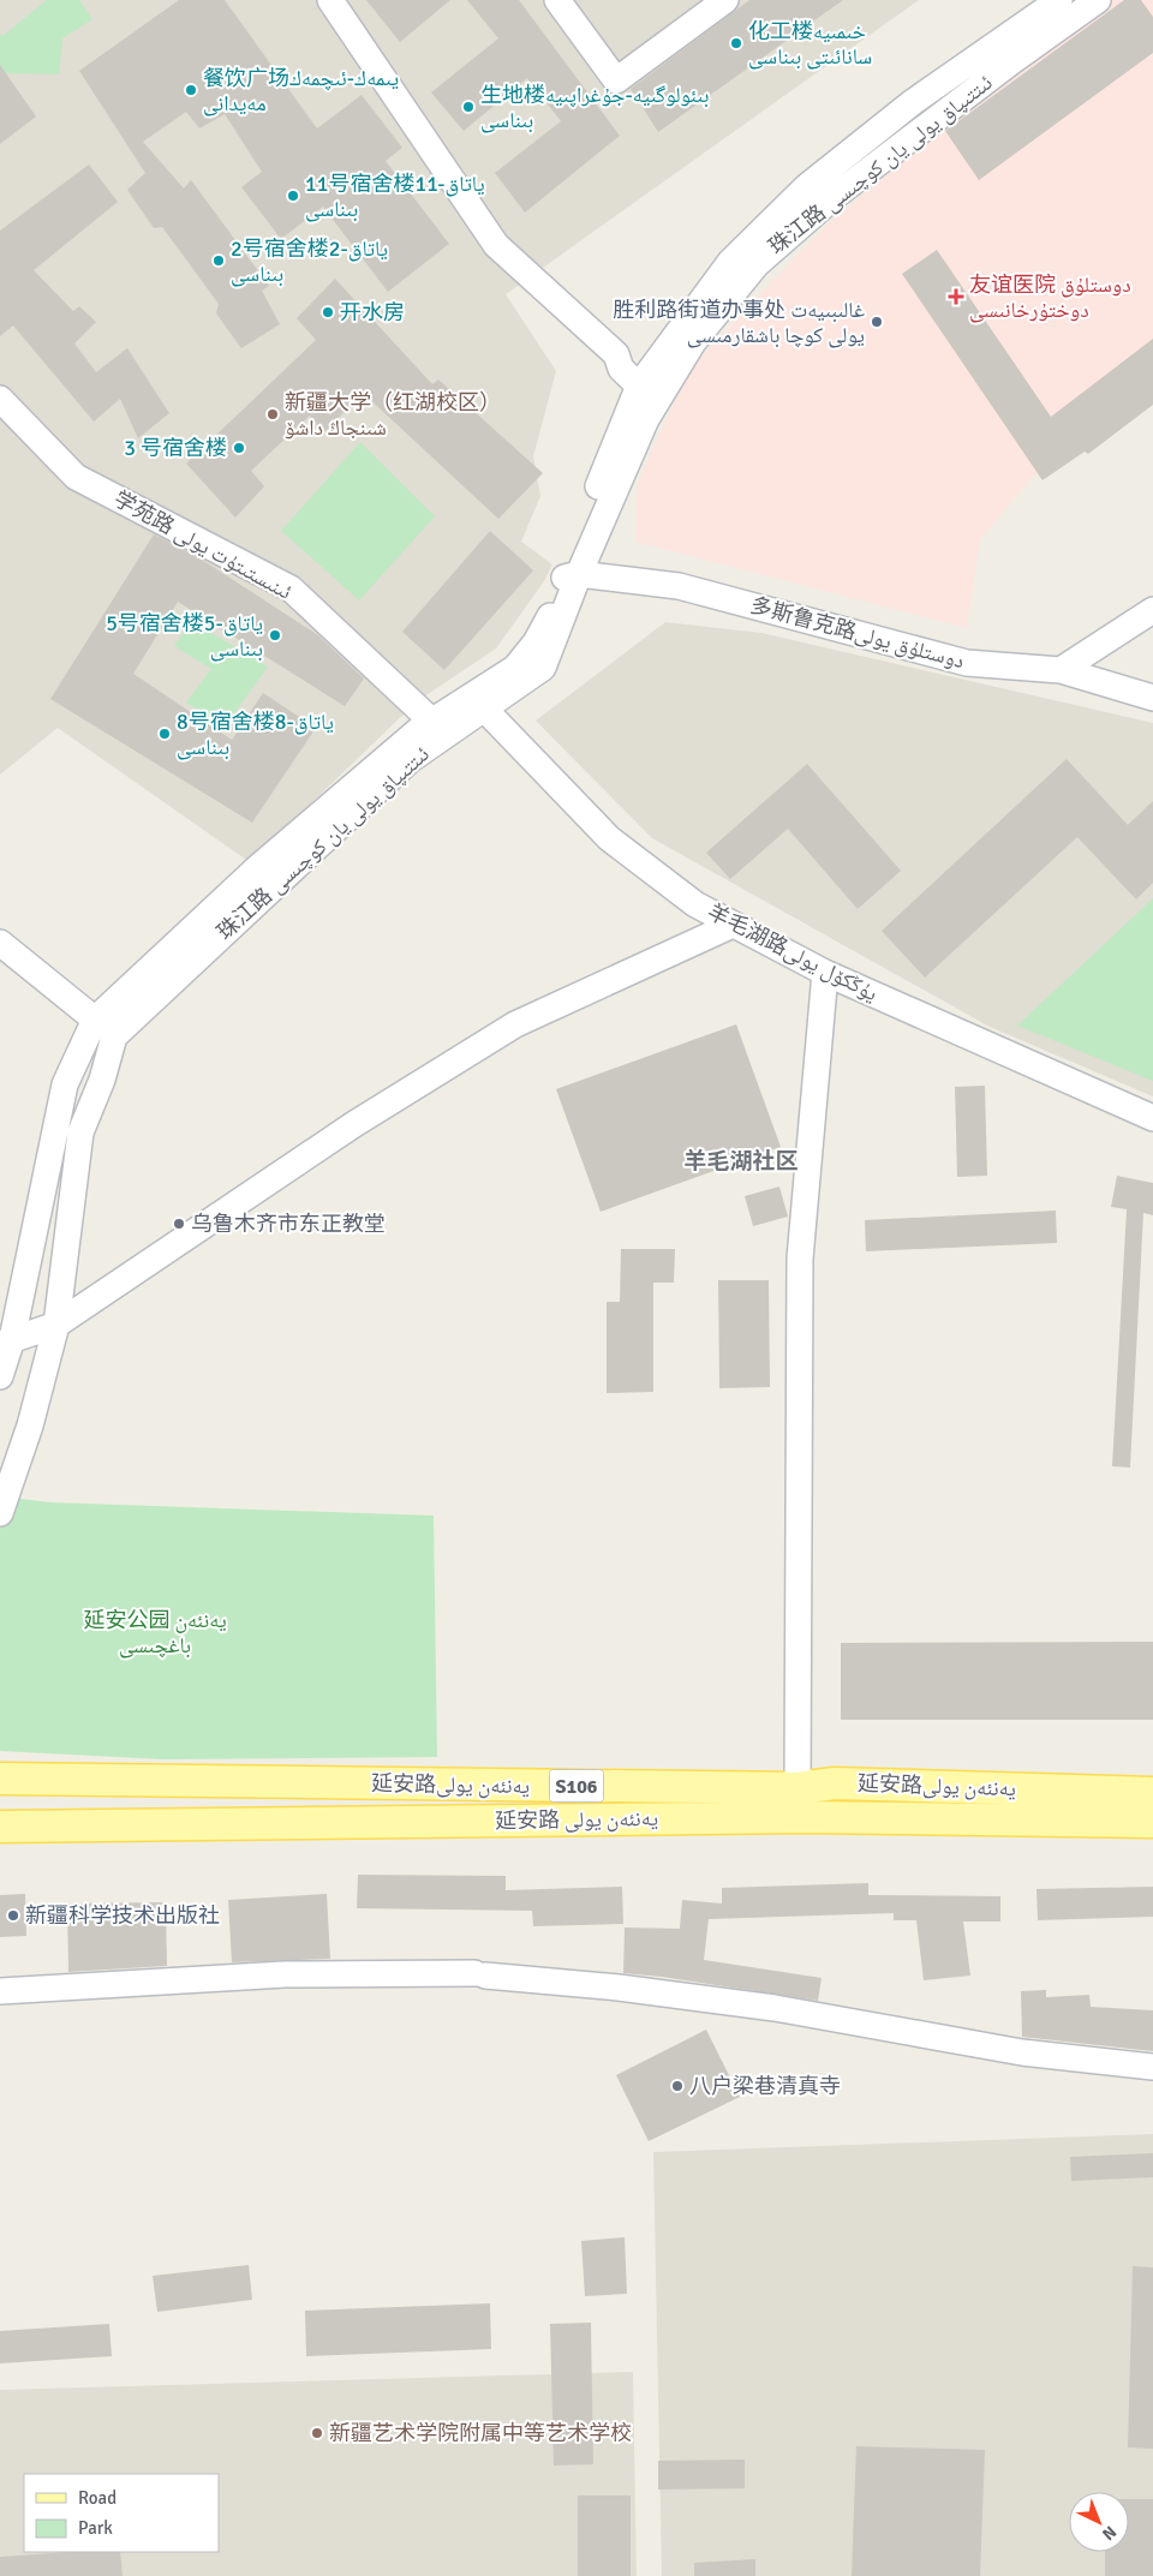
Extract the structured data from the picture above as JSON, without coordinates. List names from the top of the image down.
{
  "streets": {
    "main road": ["延安路يەنئەن يولى", "S106", "延安路 يەنئەن يولى"],
    "street": [
      "珠江路 ئىتتىپاق يولى يان كوچىسى",
      "学苑路 ئىنىستىتۇت يولى",
      "多斯鲁克路دوستلۇق يولى",
      "羊毛湖路يۇڭكۆل يولى"
    ]
  },
  "crossings": [
    ["珠江路 ئىتتىپاق يولى يان كوچىسى", "学苑路 ئىنىستىتۇت يولى"],
    ["珠江路 ئىتتىپاق يولى يان كوچىسى", "多斯鲁克路دوستلۇق يولى"],
    ["珠江路 ئىتتىپاق يولى يان كوچىسى", "羊毛湖路يۇڭكۆل يولى"]
  ],
  "districts": ["羊毛湖社区"],
  "parks": ["延安公园 يەنئەن باغچىسى"],
  "places": {
    "other": [
      "化工楼خىمىيە سانائىتى بىناسى",
      "餐饮广场يىمەك-ئىچمەك مەيدانى",
      "生地楼بىئولوگىيە-جۇغراپىيە بىناسى",
      "11号宿舍楼11-ياتاق بىناسى",
      "2号宿舍楼2-ياتاق بىناسى",
      "开水房",
      "胜利路街道办事处 غالىبىيەت يولى كوچا باشقارمىسى",
      "新疆大学（红湖校区） شىنجاڭ داشۆ",
      "3 号宿舍楼",
      "5号宿舍楼5-ياتاق بىناسى",
      "8号宿舍楼8-ياتاق بىناسى",
      "乌鲁木齐市东正教堂",
      "新疆科学技术出版社",
      "八户梁巷清真寺",
      "新疆艺术学院附属中等艺术学校"
    ],
    "health": ["友谊医院 دوستلۇق دوختۇرخانىسى"]
  },
  "legend": ["Road", "Park"],
  "north": "bottom right"
}
